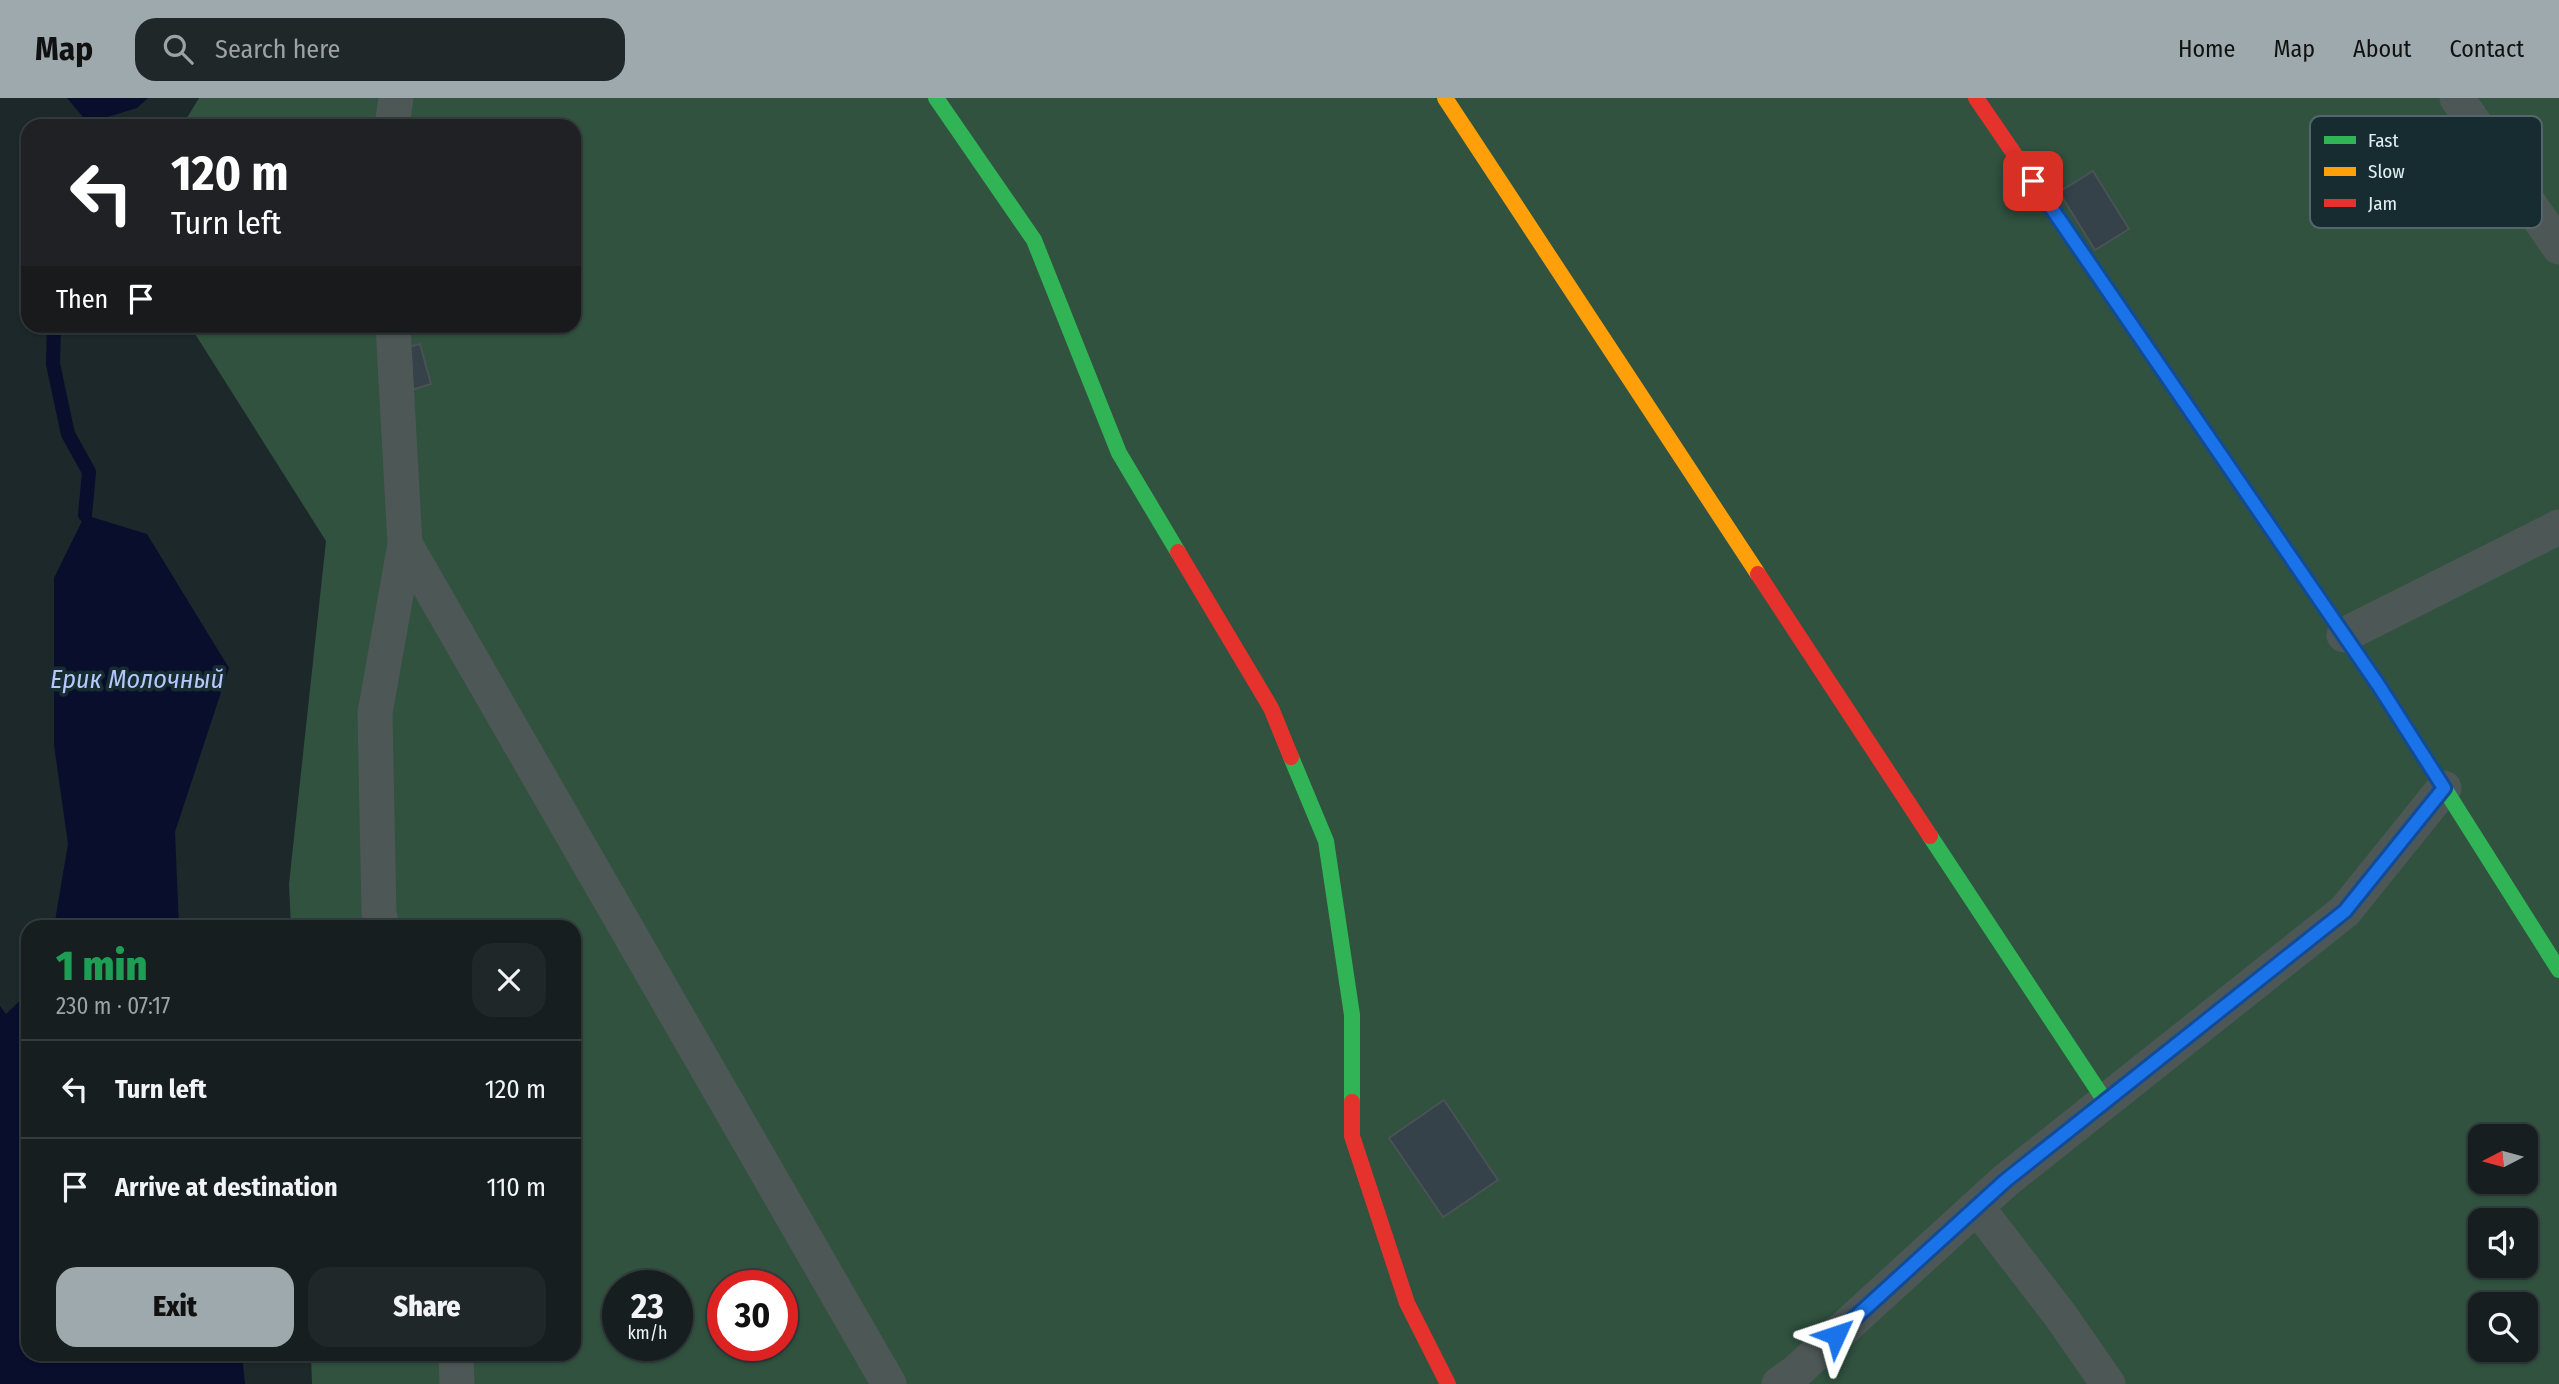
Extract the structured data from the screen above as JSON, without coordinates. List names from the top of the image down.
{
  "water": ["Ерик Молочный"],
  "legend": ["Fast", "Slow", "Jam"],
  "north": "left",
  "page": {
    "header": "Map",
    "search": "Search here",
    "nav": [
      "Home",
      "Map",
      "About",
      "Contact"
    ],
    "turn": ["120 m", "Turn left"],
    "then": "Then",
    "heading": ["1 min", "230 m · 07:17"],
    "list": [
      {
        "name": "Turn left",
        "value": "120 m"
      },
      {
        "name": "Arrive at destination",
        "value": "110 m"
      }
    ],
    "buttons": ["Exit", "Share"],
    "speed": "23 km/h",
    "limit": "30"
  }
}
